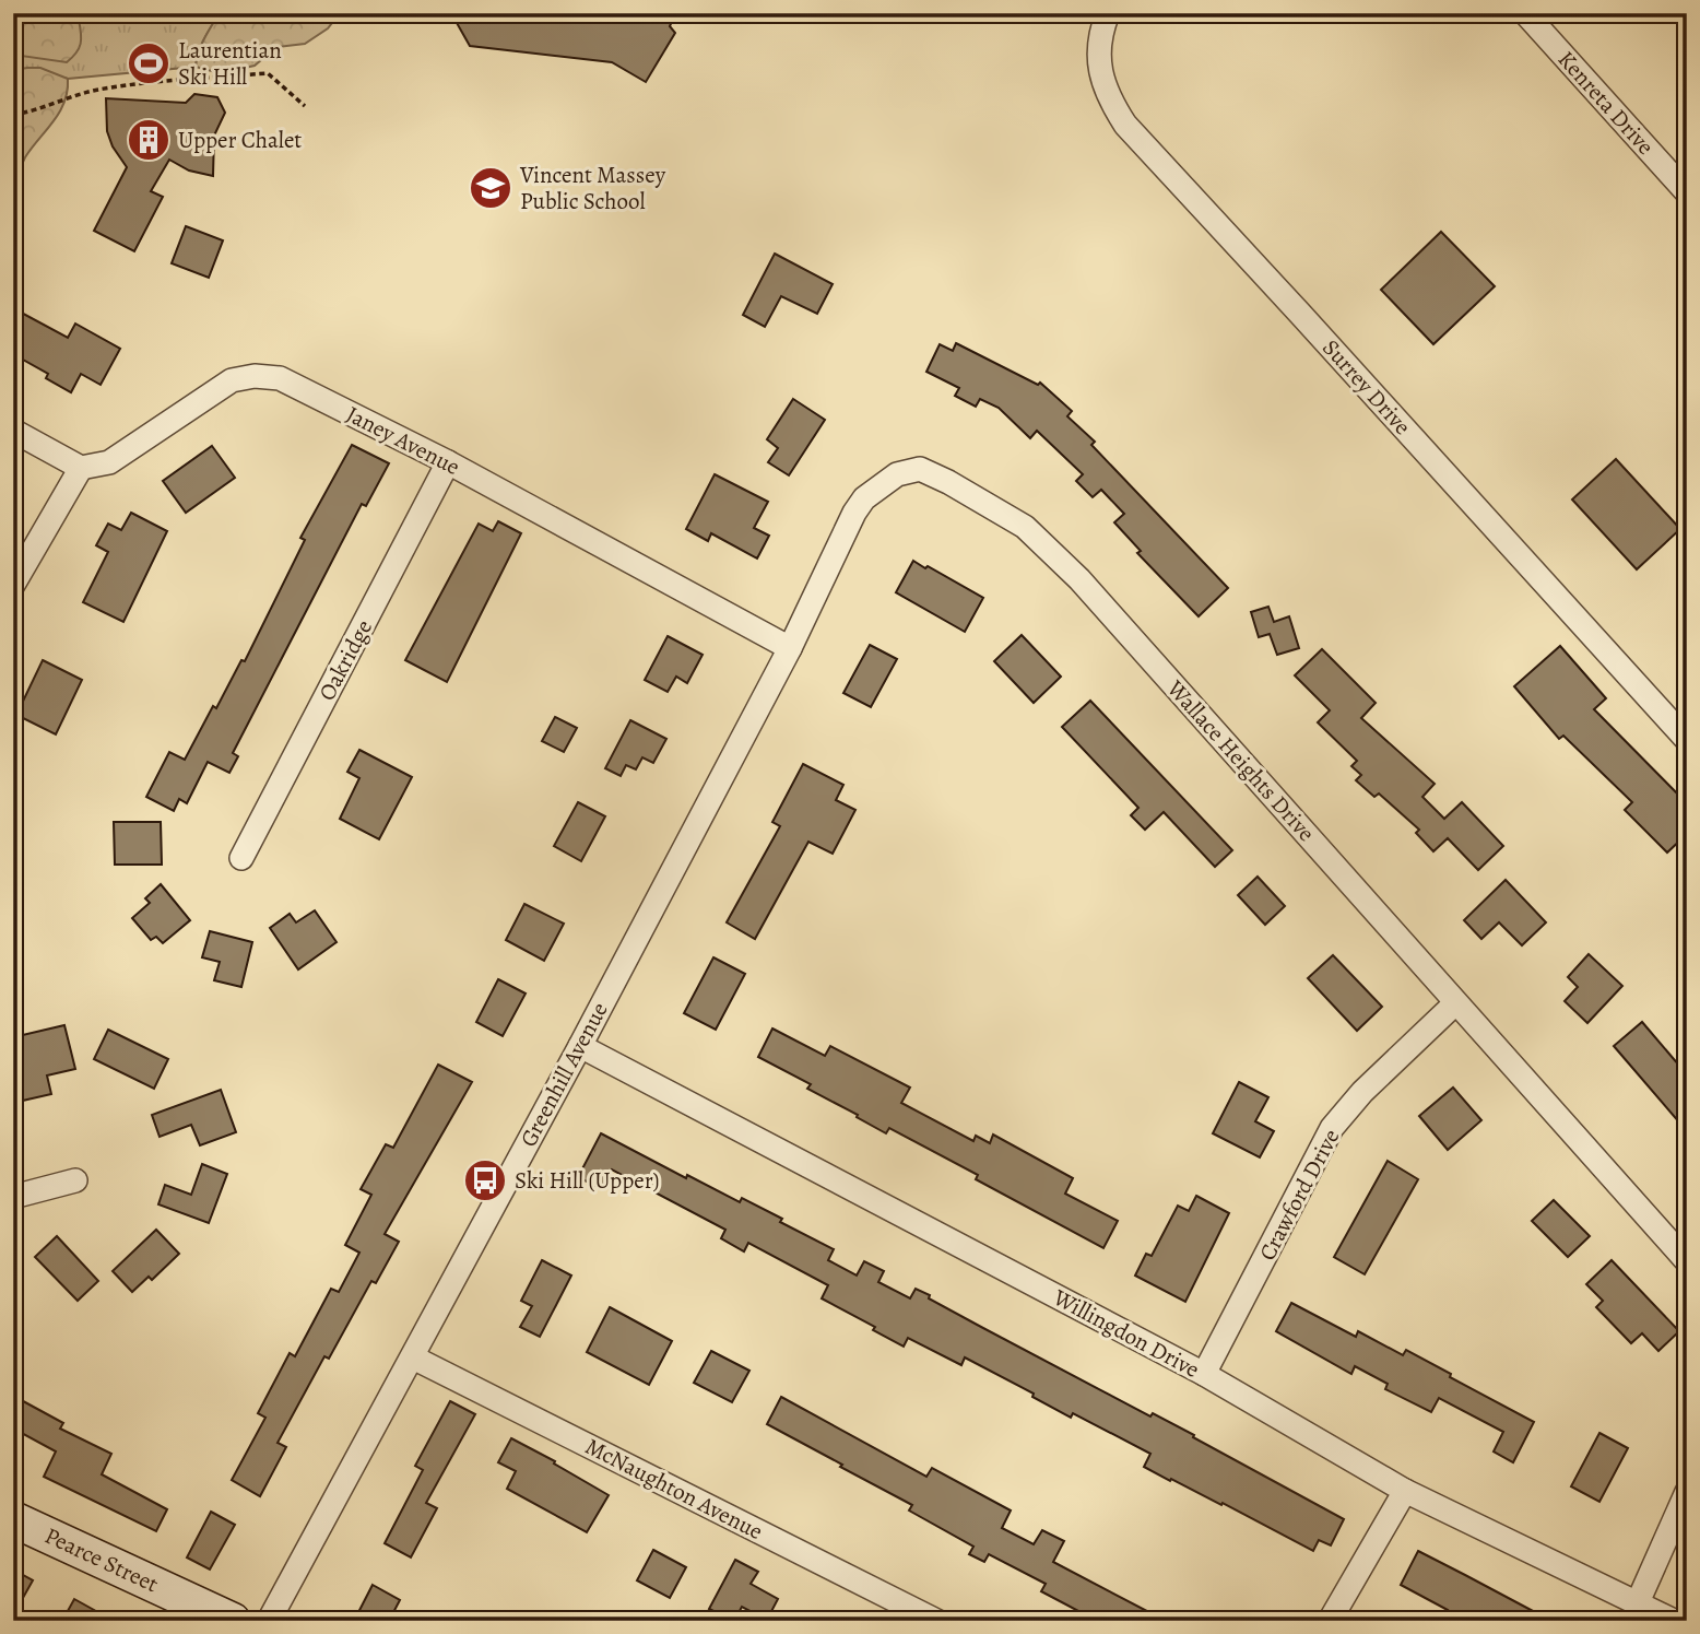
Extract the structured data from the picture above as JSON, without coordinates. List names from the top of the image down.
{
  "streets": {
    "street": [
      "Kenreta Drive",
      "Surrey Drive",
      "Janey Avenue",
      "Oakridge",
      "Wallace Heights Drive",
      "Greenhill Avenue",
      "Crawford Drive",
      "Willingdon Drive",
      "McNaughton Avenue",
      "Pearce Street"
    ]
  },
  "crossings": [
    ["Janey Avenue", "Oakridge"],
    ["Janey Avenue", "Wallace Heights Drive"],
    ["Janey Avenue", "Greenhill Avenue"],
    ["Wallace Heights Drive", "Greenhill Avenue"],
    ["Wallace Heights Drive", "Crawford Drive"],
    ["Greenhill Avenue", "Willingdon Drive"],
    ["Greenhill Avenue", "McNaughton Avenue"],
    ["Crawford Drive", "Willingdon Drive"]
  ],
  "places": {
    "sports": ["Laurentian Ski Hill"],
    "building": ["Upper Chalet"],
    "school or university": ["Vincent Massey Public School"],
    "bus stop": ["Ski Hill (Upper)"]
  }
}
